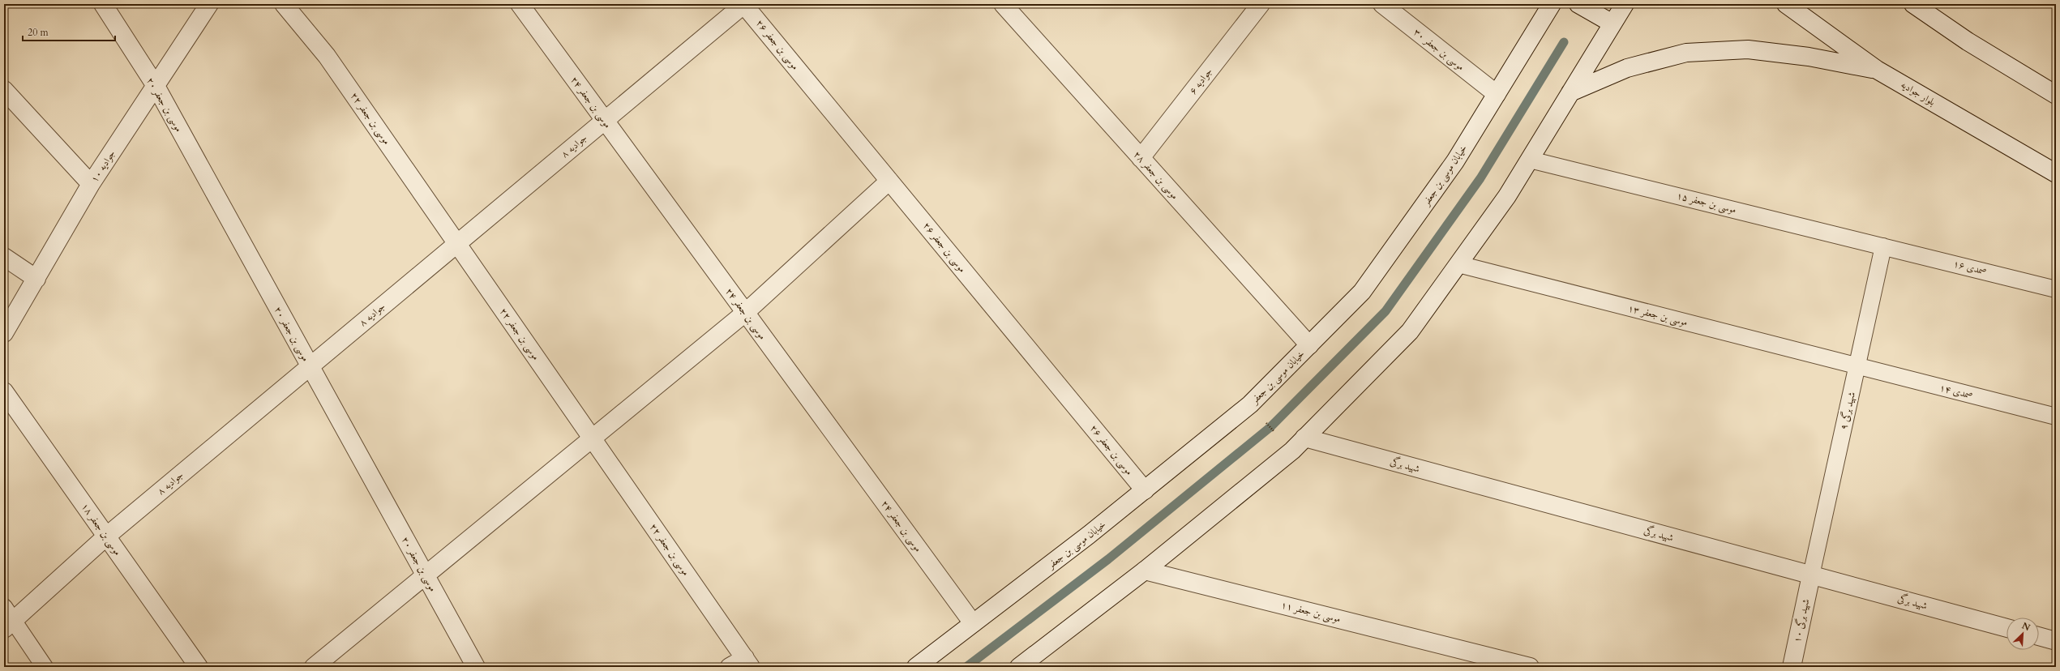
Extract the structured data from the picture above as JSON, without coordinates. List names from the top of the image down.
{
  "streets": {
    "street": [
      "موسی بن جعفر ۲۶",
      "موسی بن جعفر ۳۰",
      "جوادیه ۶",
      "بلوار جوادیه",
      "موسی بن جعفر ۲۴",
      "موسی بن جعفر ۲۰",
      "موسی بن جعفر ۲۲",
      "جوادیه ۸",
      "جوادیه ۱۰",
      "موسی بن جعفر ۲۸",
      "خیابان موسی بن جعفر",
      "شهید برگی",
      "موسی بن جعفر ۱۸",
      "موسی بن جعفر ۱۱",
      "شهید برگی ۱۰"
    ],
    "lane": [
      "موسی بن جعفر ۱۵",
      "صمدی ۱۶",
      "موسی بن جعفر ۱۳",
      "صمدی ۱۴",
      "شهید برگی ۹"
    ]
  },
  "crossings": [
    ["موسی بن جعفر ۲۶", "جوادیه ۸"],
    ["موسی بن جعفر ۲۶", "خیابان موسی بن جعفر"],
    ["موسی بن جعفر ۳۰", "خیابان موسی بن جعفر"],
    ["جوادیه ۶", "موسی بن جعفر ۲۸"],
    ["موسی بن جعفر ۲۴", "جوادیه ۸"],
    ["موسی بن جعفر ۲۴", "خیابان موسی بن جعفر"],
    ["موسی بن جعفر ۲۰", "جوادیه ۸"],
    ["موسی بن جعفر ۲۰", "جوادیه ۱۰"],
    ["موسی بن جعفر ۲۲", "جوادیه ۸"],
    ["جوادیه ۸", "موسی بن جعفر ۱۸"],
    ["موسی بن جعفر ۲۸", "خیابان موسی بن جعفر"],
    ["موسی بن جعفر ۱۵", "صمدی ۱۶"],
    ["موسی بن جعفر ۱۵", "شهید برگی ۹"],
    ["صمدی ۱۶", "شهید برگی ۹"],
    ["موسی بن جعفر ۱۳", "صمدی ۱۴"],
    ["موسی بن جعفر ۱۳", "شهید برگی ۹"],
    ["صمدی ۱۴", "شهید برگی ۹"],
    ["شهید برگی ۹", "شهید برگی"],
    ["شهید برگی ۹", "شهید برگی ۱۰"],
    ["شهید برگی", "شهید برگی ۱۰"]
  ],
  "scale_bar": "20 m",
  "north": "top right"
}
